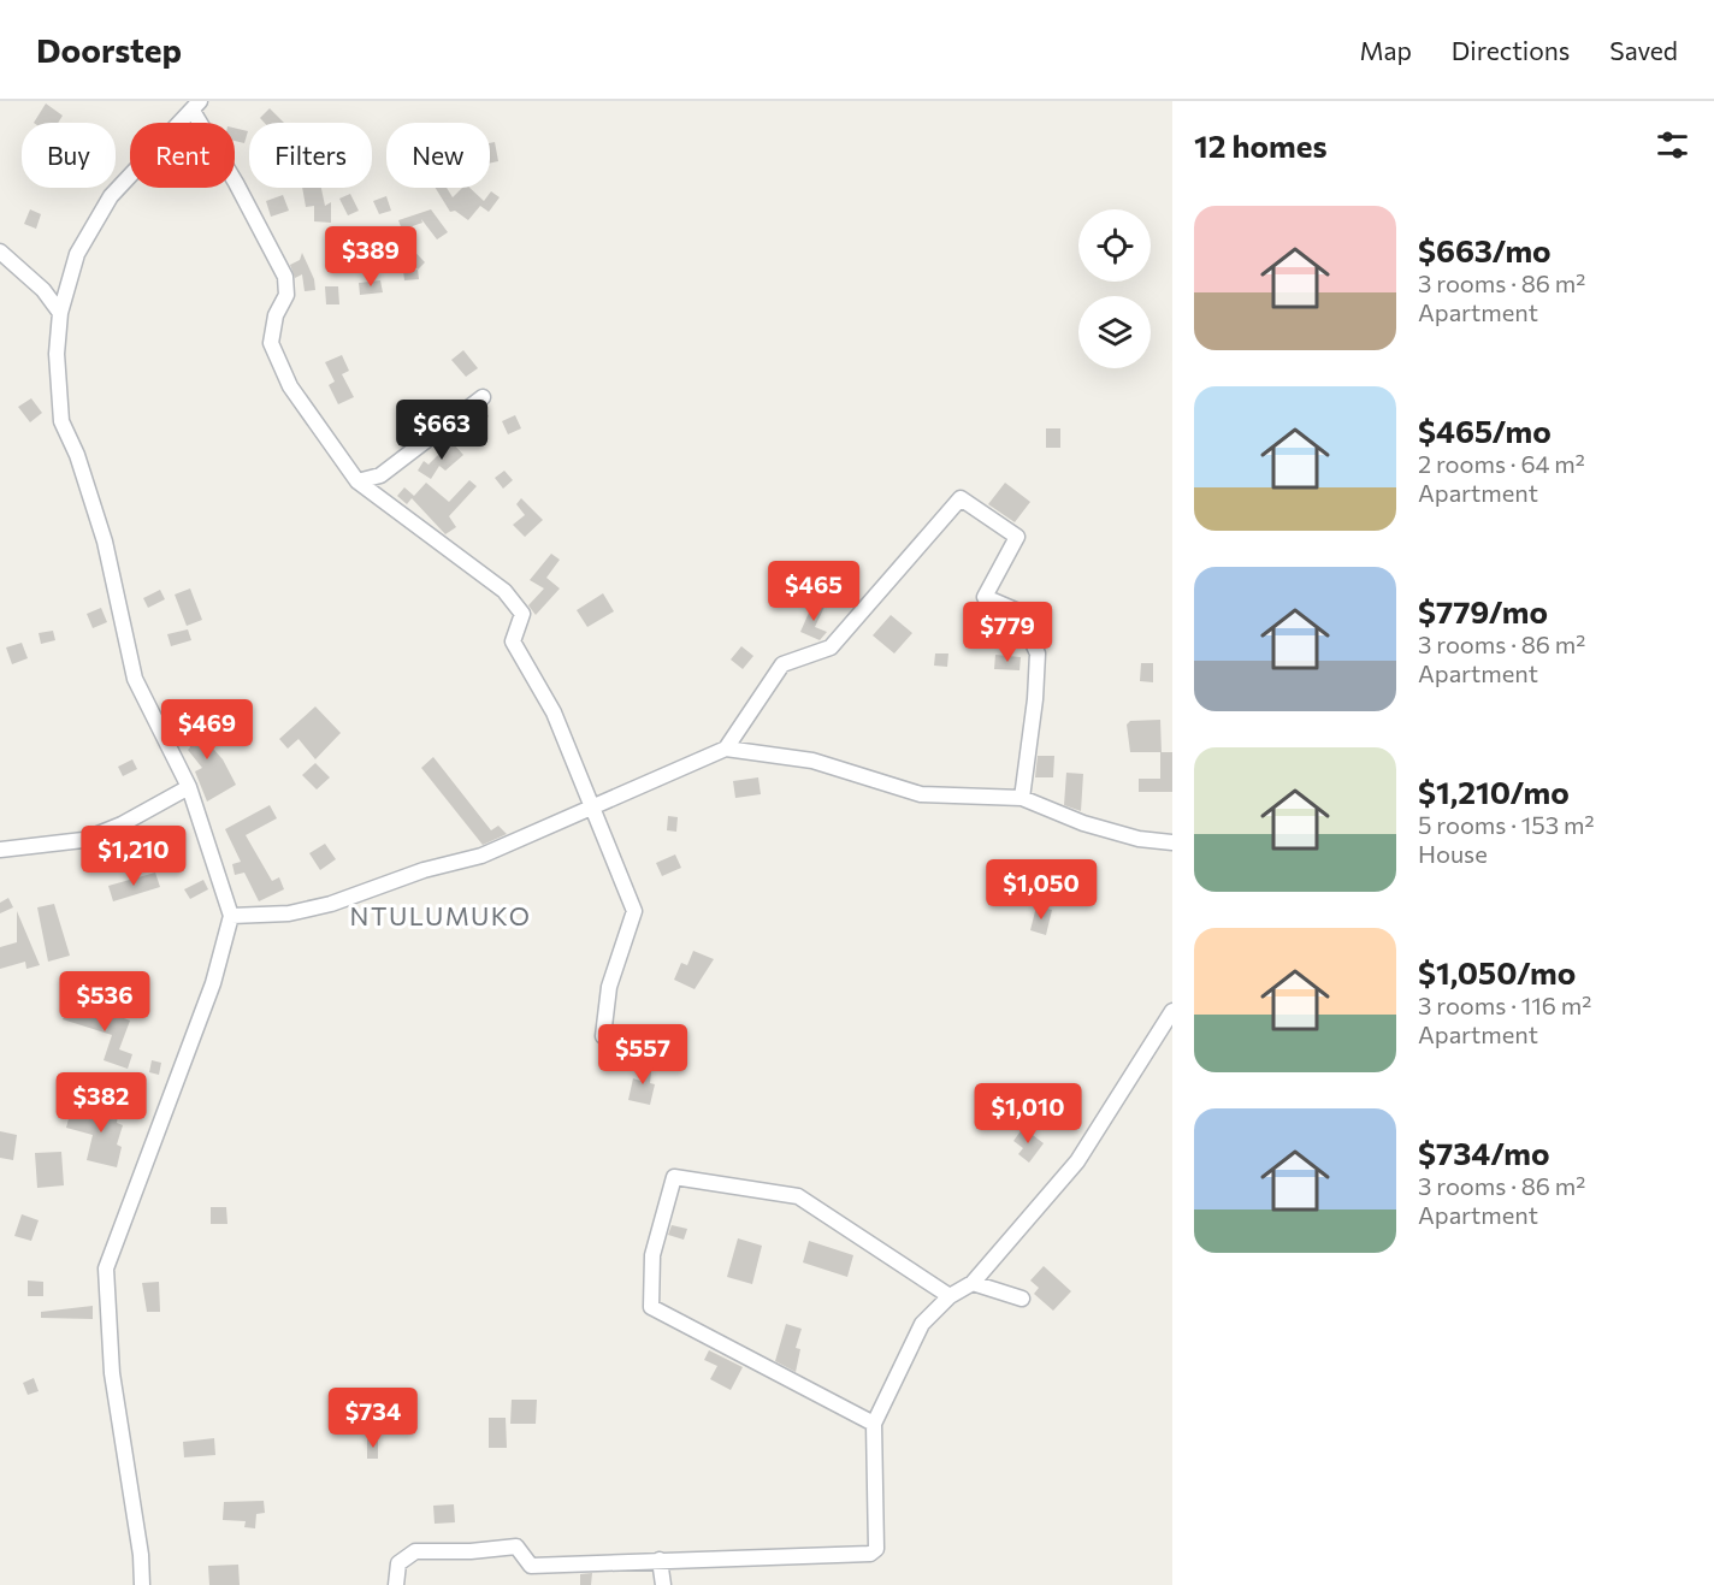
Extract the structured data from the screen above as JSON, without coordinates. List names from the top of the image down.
{
  "districts": ["NTULUMUKO"],
  "page": {
    "header": "Doorstep",
    "nav": ["Map", "Directions", "Saved"],
    "heading": "12 homes",
    "chip": [
      "Buy",
      "Rent",
      "Filters",
      "New"
    ],
    "list": [
      {
        "name": "$663/mo",
        "note": "3 rooms · 86 m² · Apartment"
      },
      {
        "name": "$465/mo",
        "note": "2 rooms · 64 m² · Apartment"
      },
      {
        "name": "$779/mo",
        "note": "3 rooms · 86 m² · Apartment"
      },
      {
        "name": "$1,210/mo",
        "note": "5 rooms · 153 m² · House"
      },
      {
        "name": "$1,050/mo",
        "note": "3 rooms · 116 m² · Apartment"
      },
      {
        "name": "$734/mo",
        "note": "3 rooms · 86 m² · Apartment"
      }
    ],
    "price": [
      "$389",
      "$663",
      "$465",
      "$779",
      "$469",
      "$1,210",
      "$1,050",
      "$536",
      "$557",
      "$382",
      "$1,010",
      "$734"
    ]
  }
}
